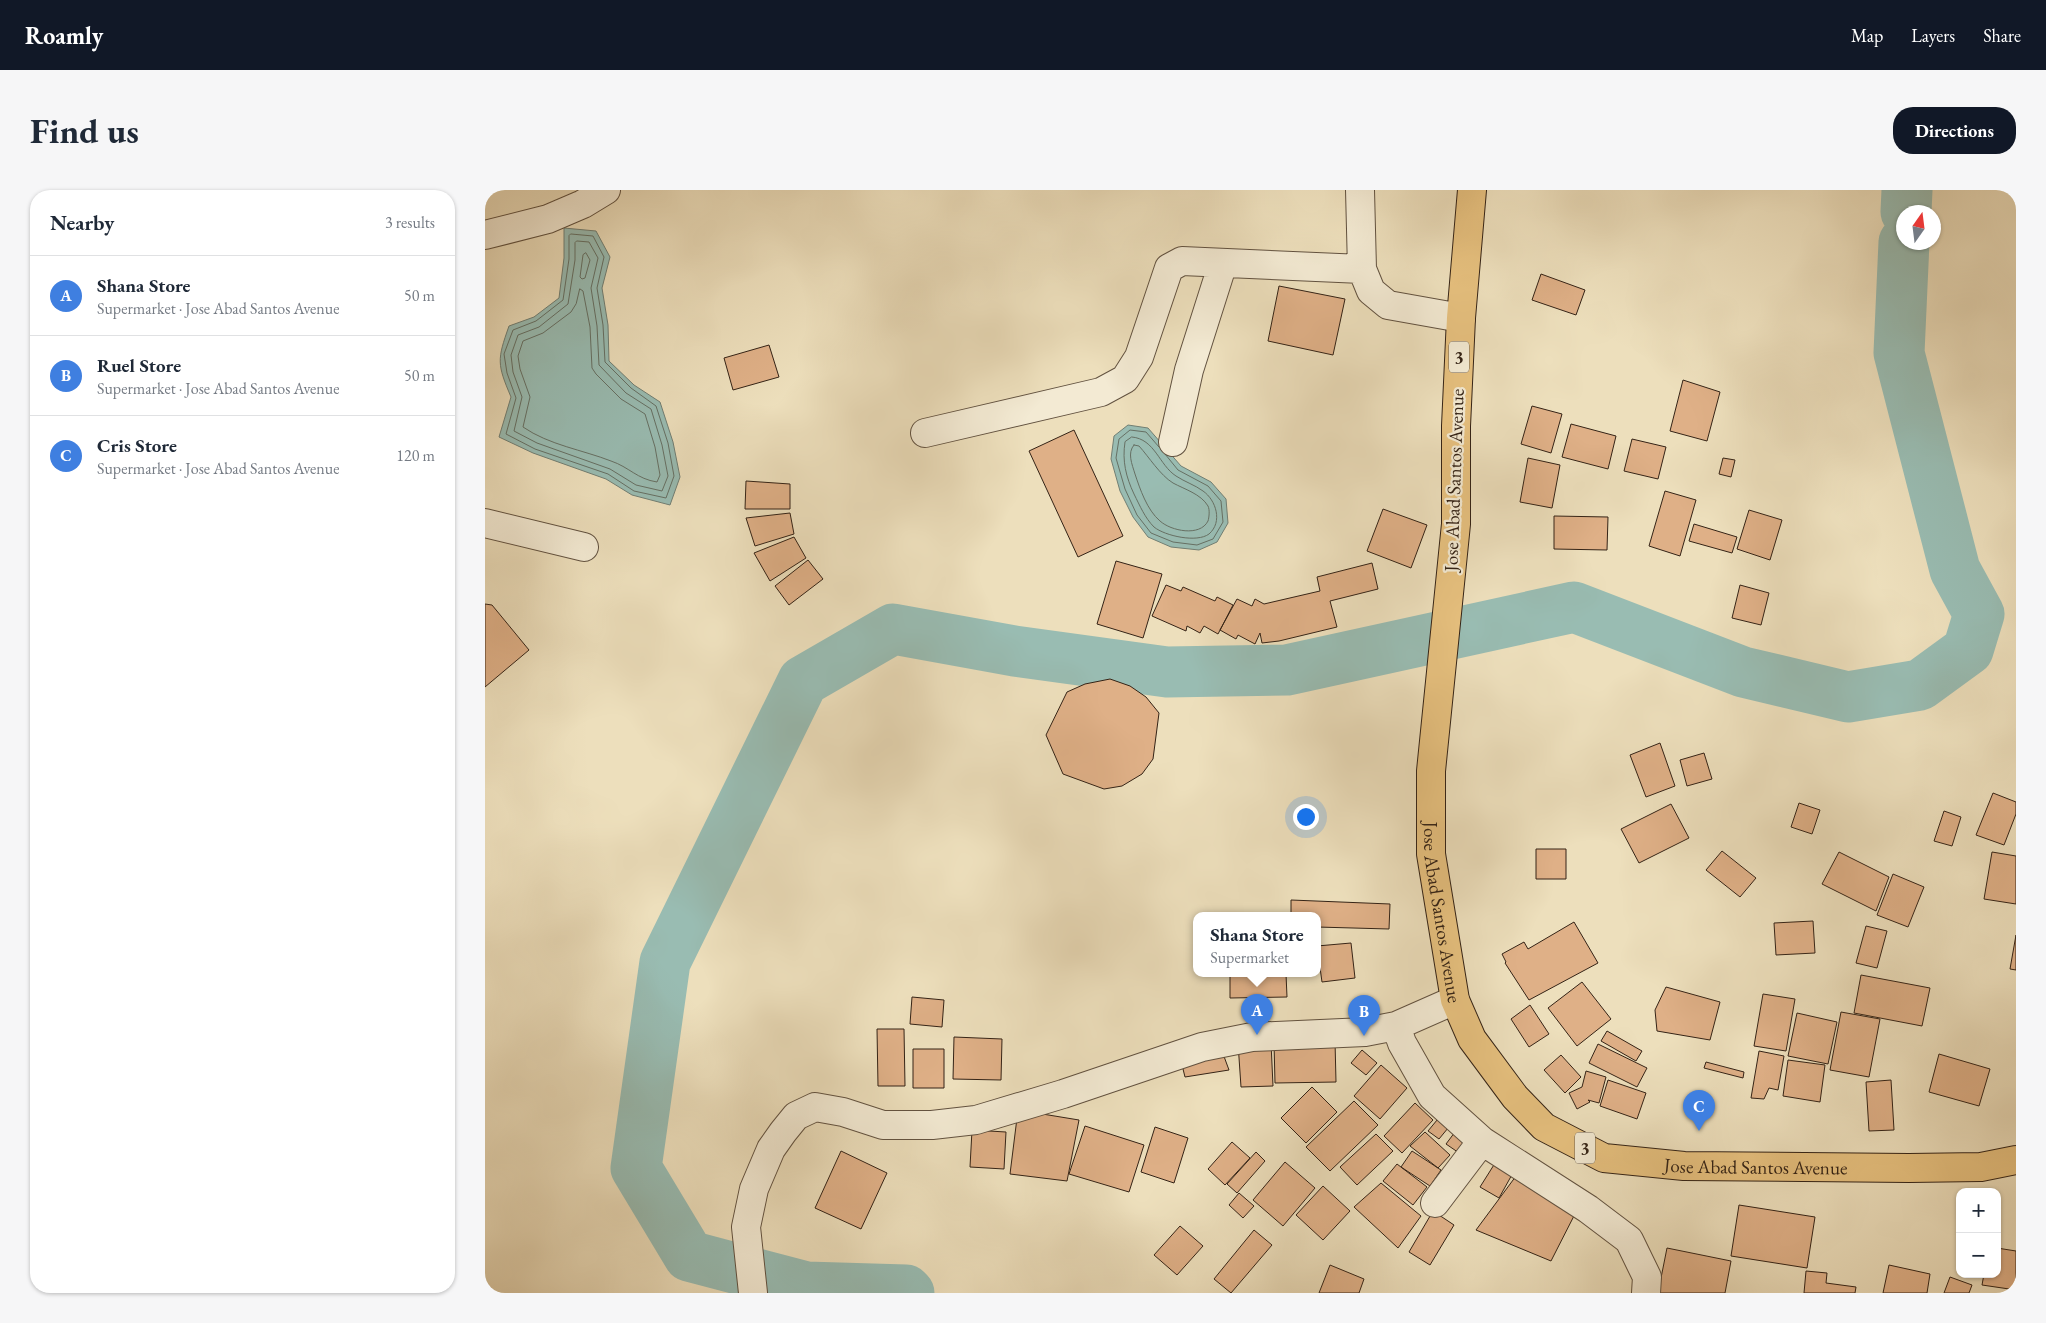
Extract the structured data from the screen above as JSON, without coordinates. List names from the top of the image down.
{
  "streets": {
    "highway": ["3", "Jose Abad Santos Avenue"]
  },
  "north": "top",
  "page": {
    "header": "Roamly",
    "nav": ["Map", "Layers", "Share"],
    "buttons": "Directions",
    "title": "Find us",
    "heading": ["Nearby", "3 results"],
    "list": [
      {
        "mark": "A",
        "name": "Shana Store",
        "note": "Supermarket · Jose Abad Santos Avenue",
        "value": "50 m"
      },
      {
        "mark": "B",
        "name": "Ruel Store",
        "note": "Supermarket · Jose Abad Santos Avenue",
        "value": "50 m"
      },
      {
        "mark": "C",
        "name": "Cris Store",
        "note": "Supermarket · Jose Abad Santos Avenue",
        "value": "120 m"
      }
    ],
    "popup": ["Shana Store", "Supermarket"],
    "pins": ["A", "B", "C"],
    "map_buttons": ["+", "−"]
  }
}
